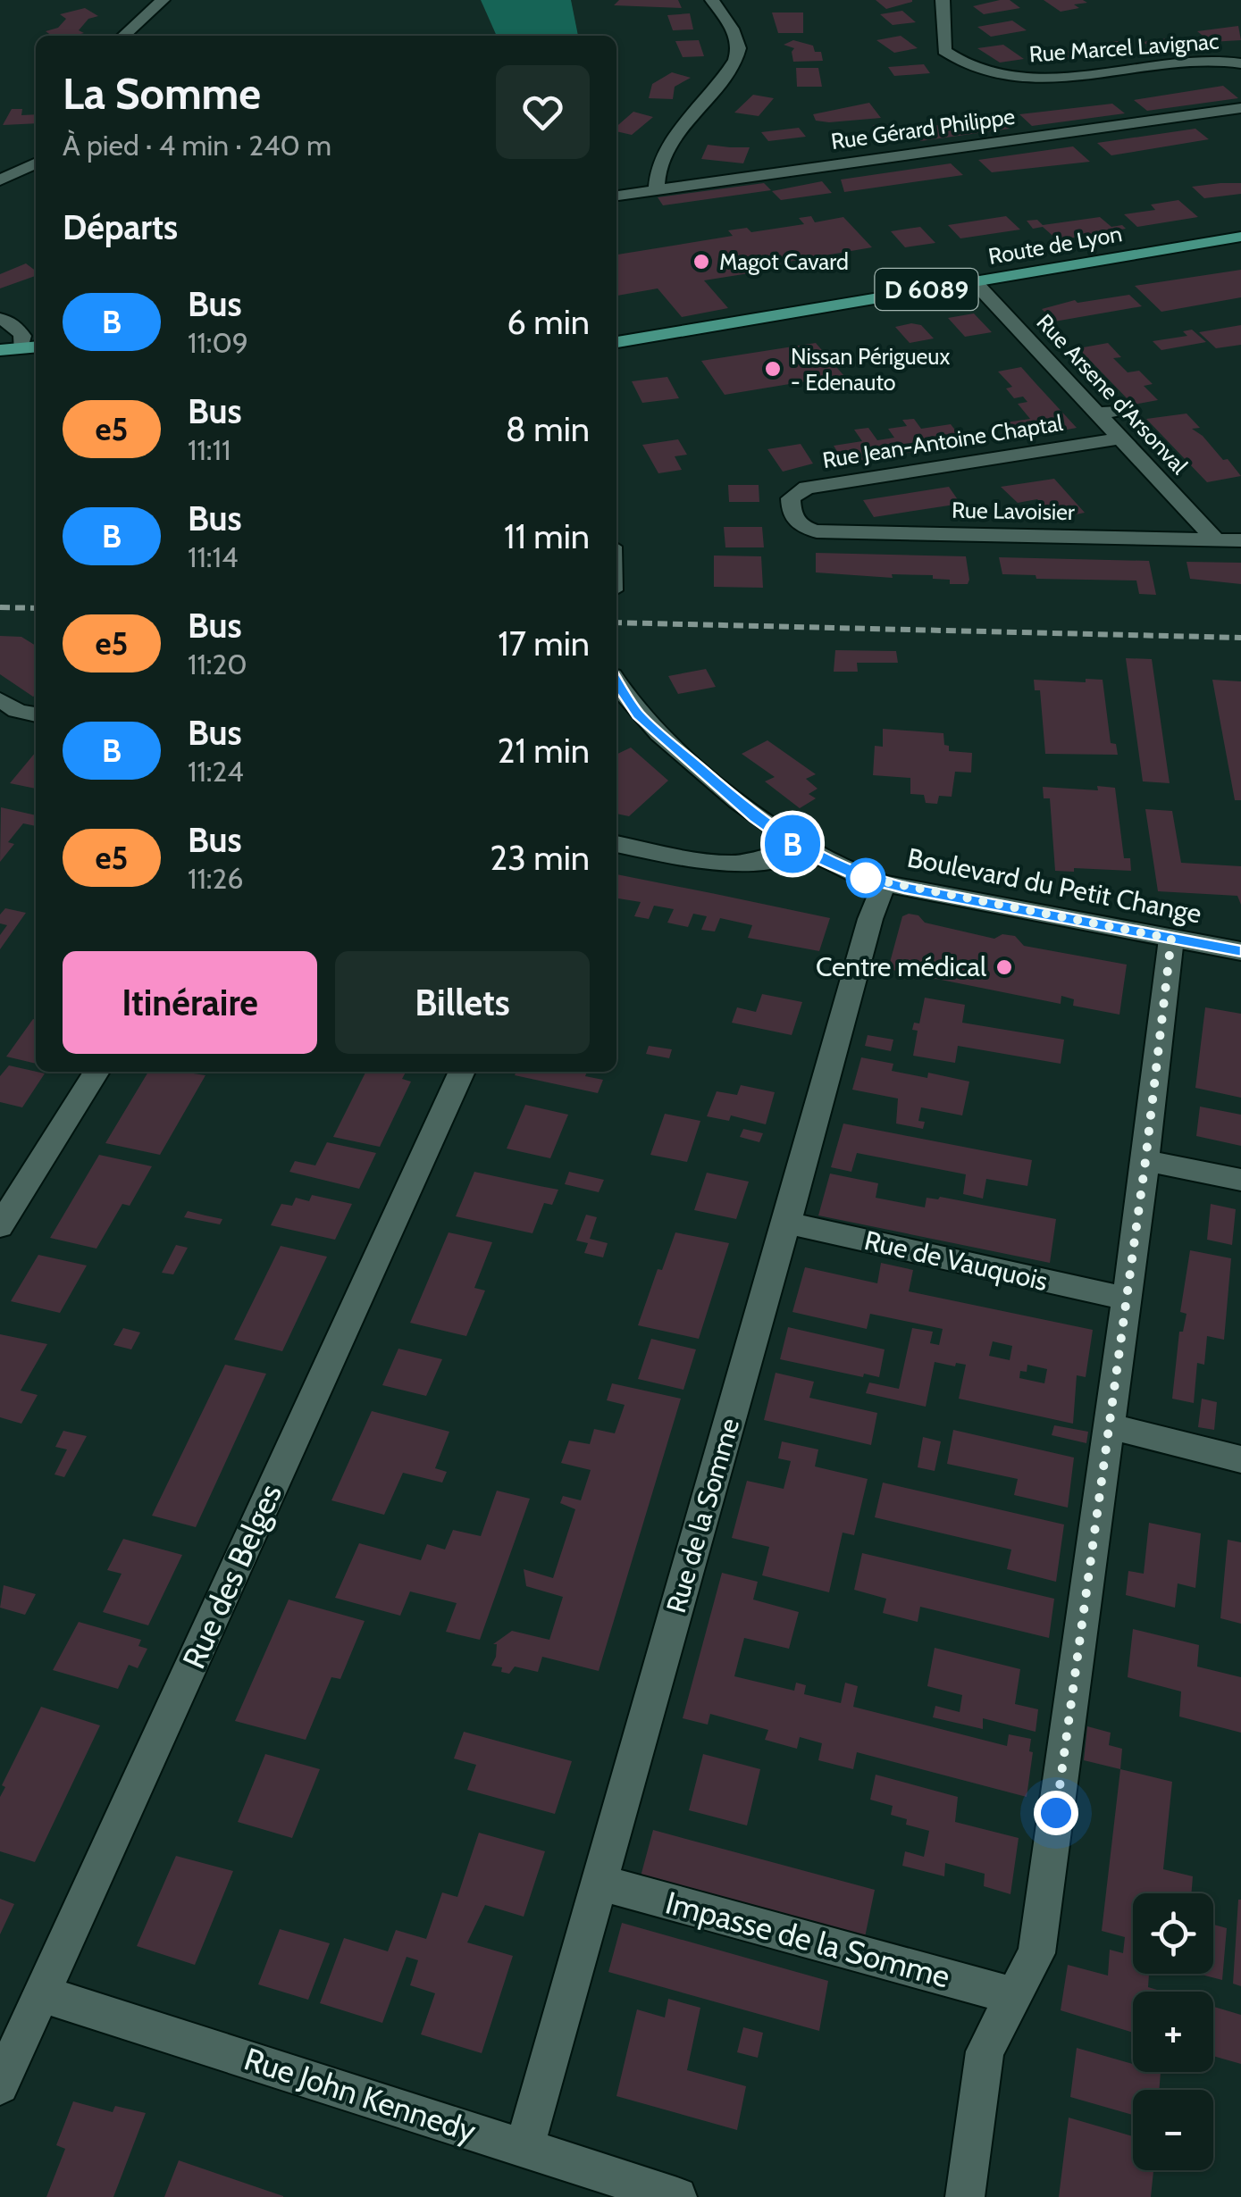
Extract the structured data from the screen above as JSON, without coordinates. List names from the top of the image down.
{
  "streets": {
    "main road": ["Route de Lyon", "D 6089"],
    "street": [
      "Rue Marcel Lavignac",
      "Rue Gérard Philippe",
      "Rue Arsene d'Arsonval",
      "Rue Jean-Antoine Chaptal",
      "Rue Lavoisier",
      "Boulevard du Petit Change",
      "Rue de Vauquois",
      "Rue de la Somme",
      "Rue des Belges",
      "Impasse de la Somme",
      "Rue John Kennedy"
    ]
  },
  "crossings": [
    ["Route de Lyon", "Rue Arsene d'Arsonval"],
    ["Rue Arsene d'Arsonval", "Rue Jean-Antoine Chaptal"],
    ["Rue Arsene d'Arsonval", "Rue Lavoisier"],
    ["Rue Jean-Antoine Chaptal", "Rue Lavoisier"],
    ["Boulevard du Petit Change", "Rue de la Somme"],
    ["Rue de Vauquois", "Rue de la Somme"],
    ["Rue de la Somme", "Impasse de la Somme"],
    ["Rue de la Somme", "Rue John Kennedy"],
    ["Rue des Belges", "Rue John Kennedy"]
  ],
  "places": ["Magot Cavard", "Nissan Périgueux - Edenauto", "Centre médical"],
  "lines": ["bus line B"],
  "page": {
    "on_map": "B",
    "heading": [
      ["La Somme", "À pied · 4 min · 240 m"],
      "Départs"
    ],
    "list": [
      {
        "mark": "B",
        "name": "Bus",
        "note": "11:09",
        "value": "6 min"
      },
      {
        "mark": "e5",
        "name": "Bus",
        "note": "11:11",
        "value": "8 min"
      },
      {
        "mark": "B",
        "name": "Bus",
        "note": "11:14",
        "value": "11 min"
      },
      {
        "mark": "e5",
        "name": "Bus",
        "note": "11:20",
        "value": "17 min"
      },
      {
        "mark": "B",
        "name": "Bus",
        "note": "11:24",
        "value": "21 min"
      },
      {
        "mark": "e5",
        "name": "Bus",
        "note": "11:26",
        "value": "23 min"
      }
    ],
    "buttons": ["Itinéraire", "Billets"],
    "map_buttons": ["+", "−"]
  }
}
